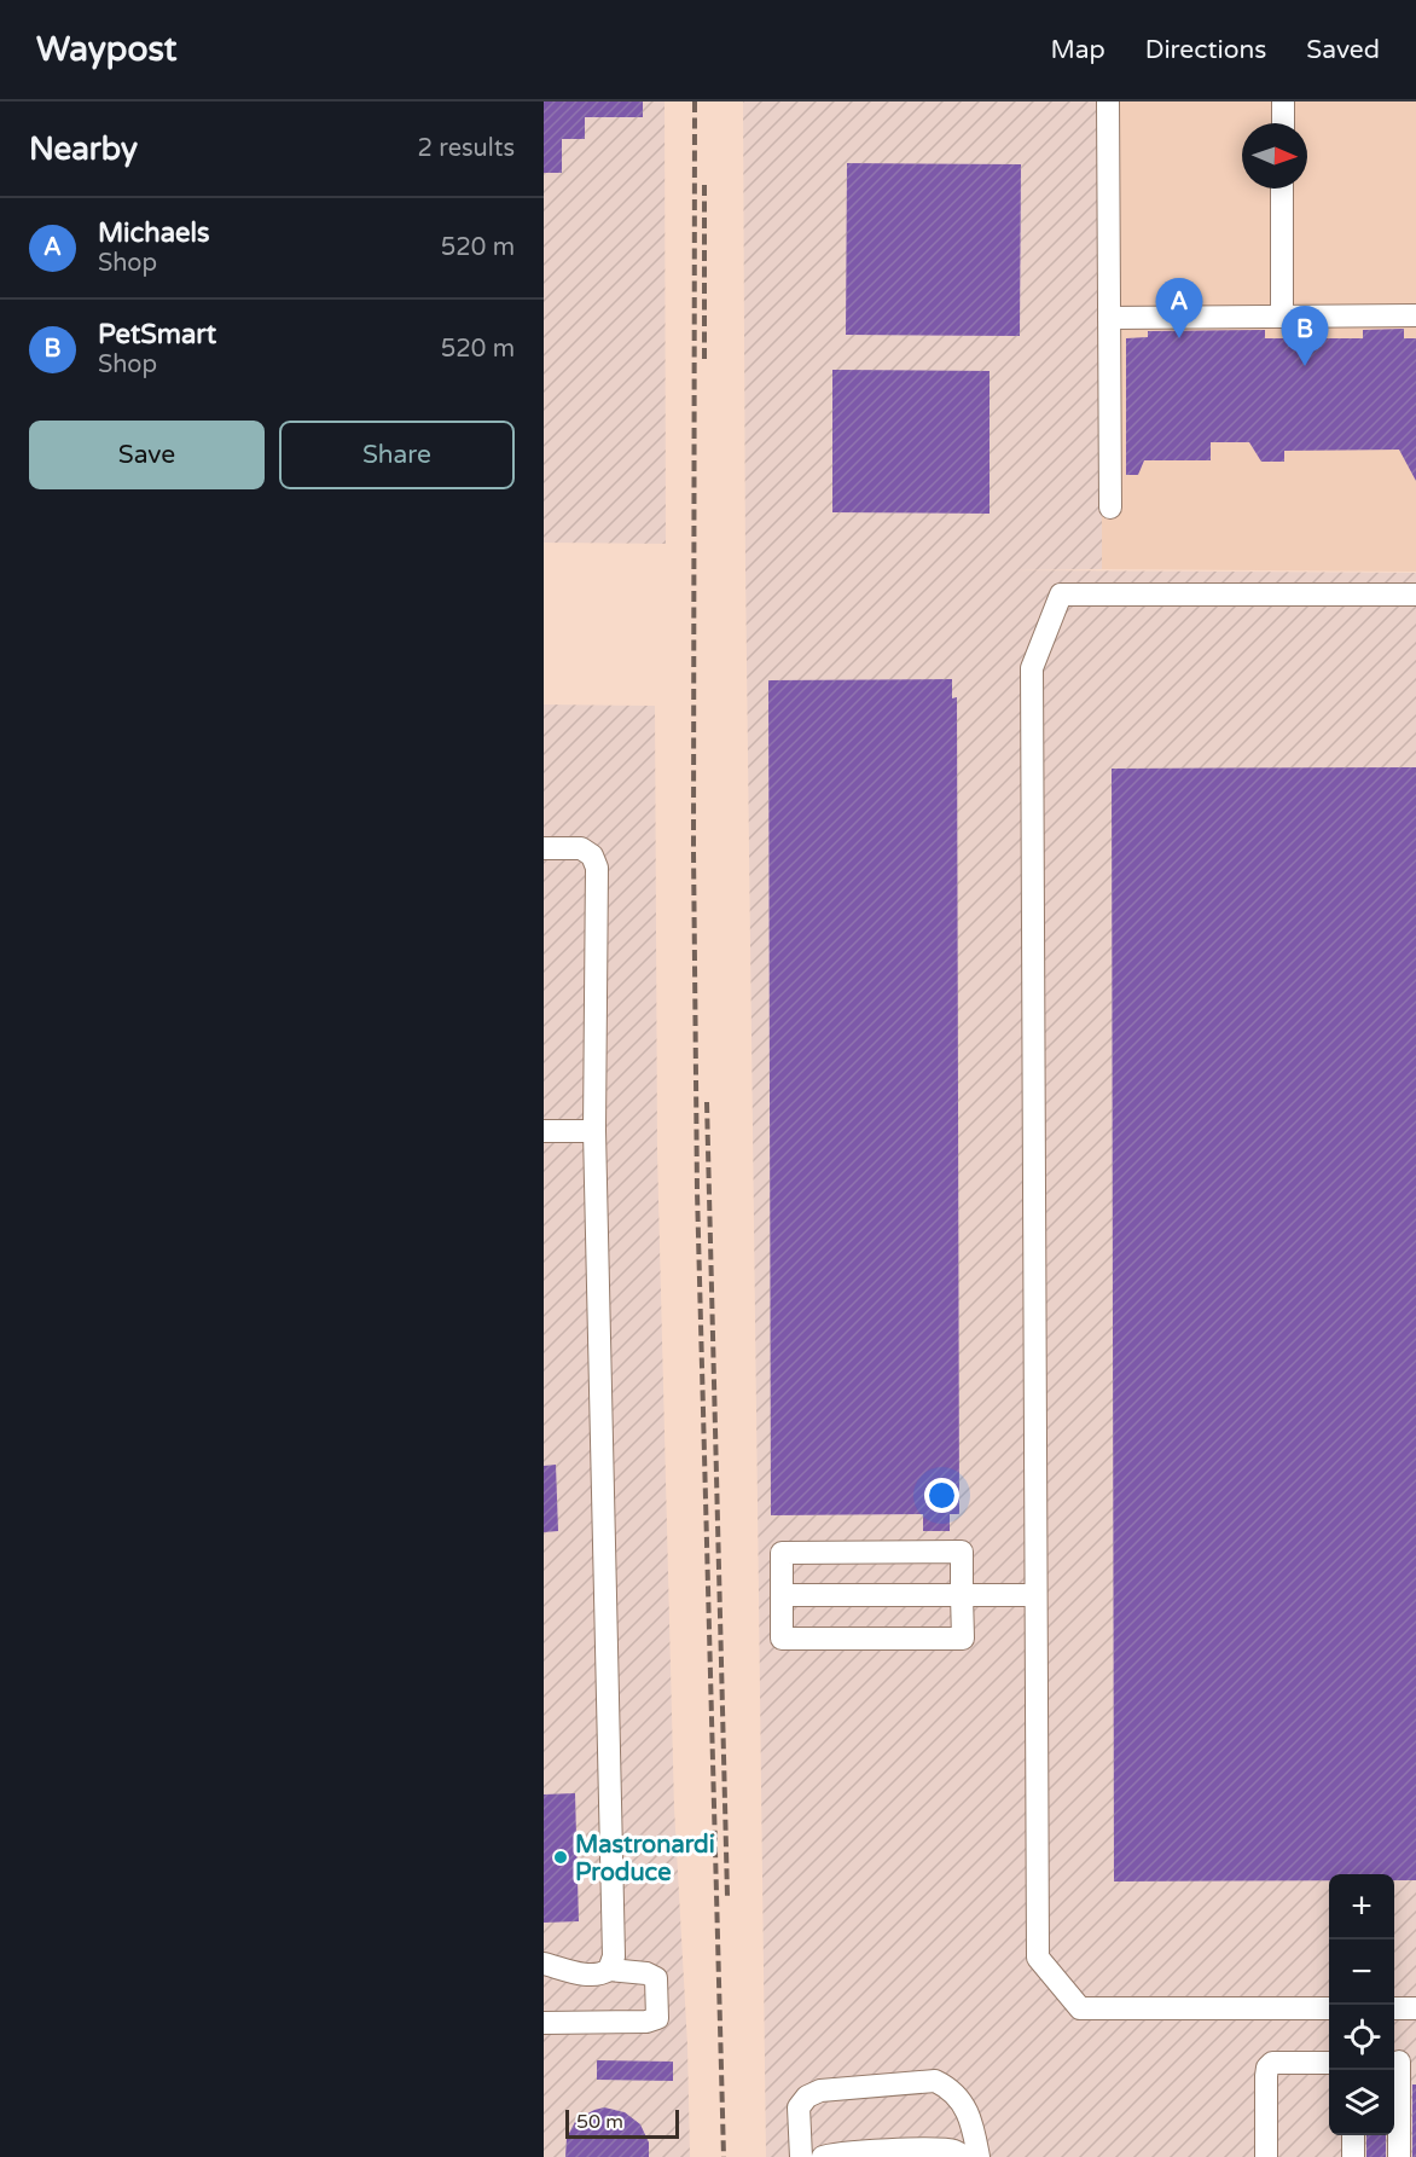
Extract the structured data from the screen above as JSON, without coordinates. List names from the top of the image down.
{
  "places": ["Mastronardi Produce"],
  "scale_bar": "50 m",
  "north": "right",
  "page": {
    "header": "Waypost",
    "nav": ["Map", "Directions", "Saved"],
    "heading": ["Nearby", "2 results"],
    "list": [
      {
        "mark": "A",
        "name": "Michaels",
        "note": "Shop",
        "value": "520 m"
      },
      {
        "mark": "B",
        "name": "PetSmart",
        "note": "Shop",
        "value": "520 m"
      }
    ],
    "pins": ["A", "B"],
    "buttons": ["Save", "Share"],
    "map_buttons": ["+", "−"],
    "scale": "50 m"
  }
}
